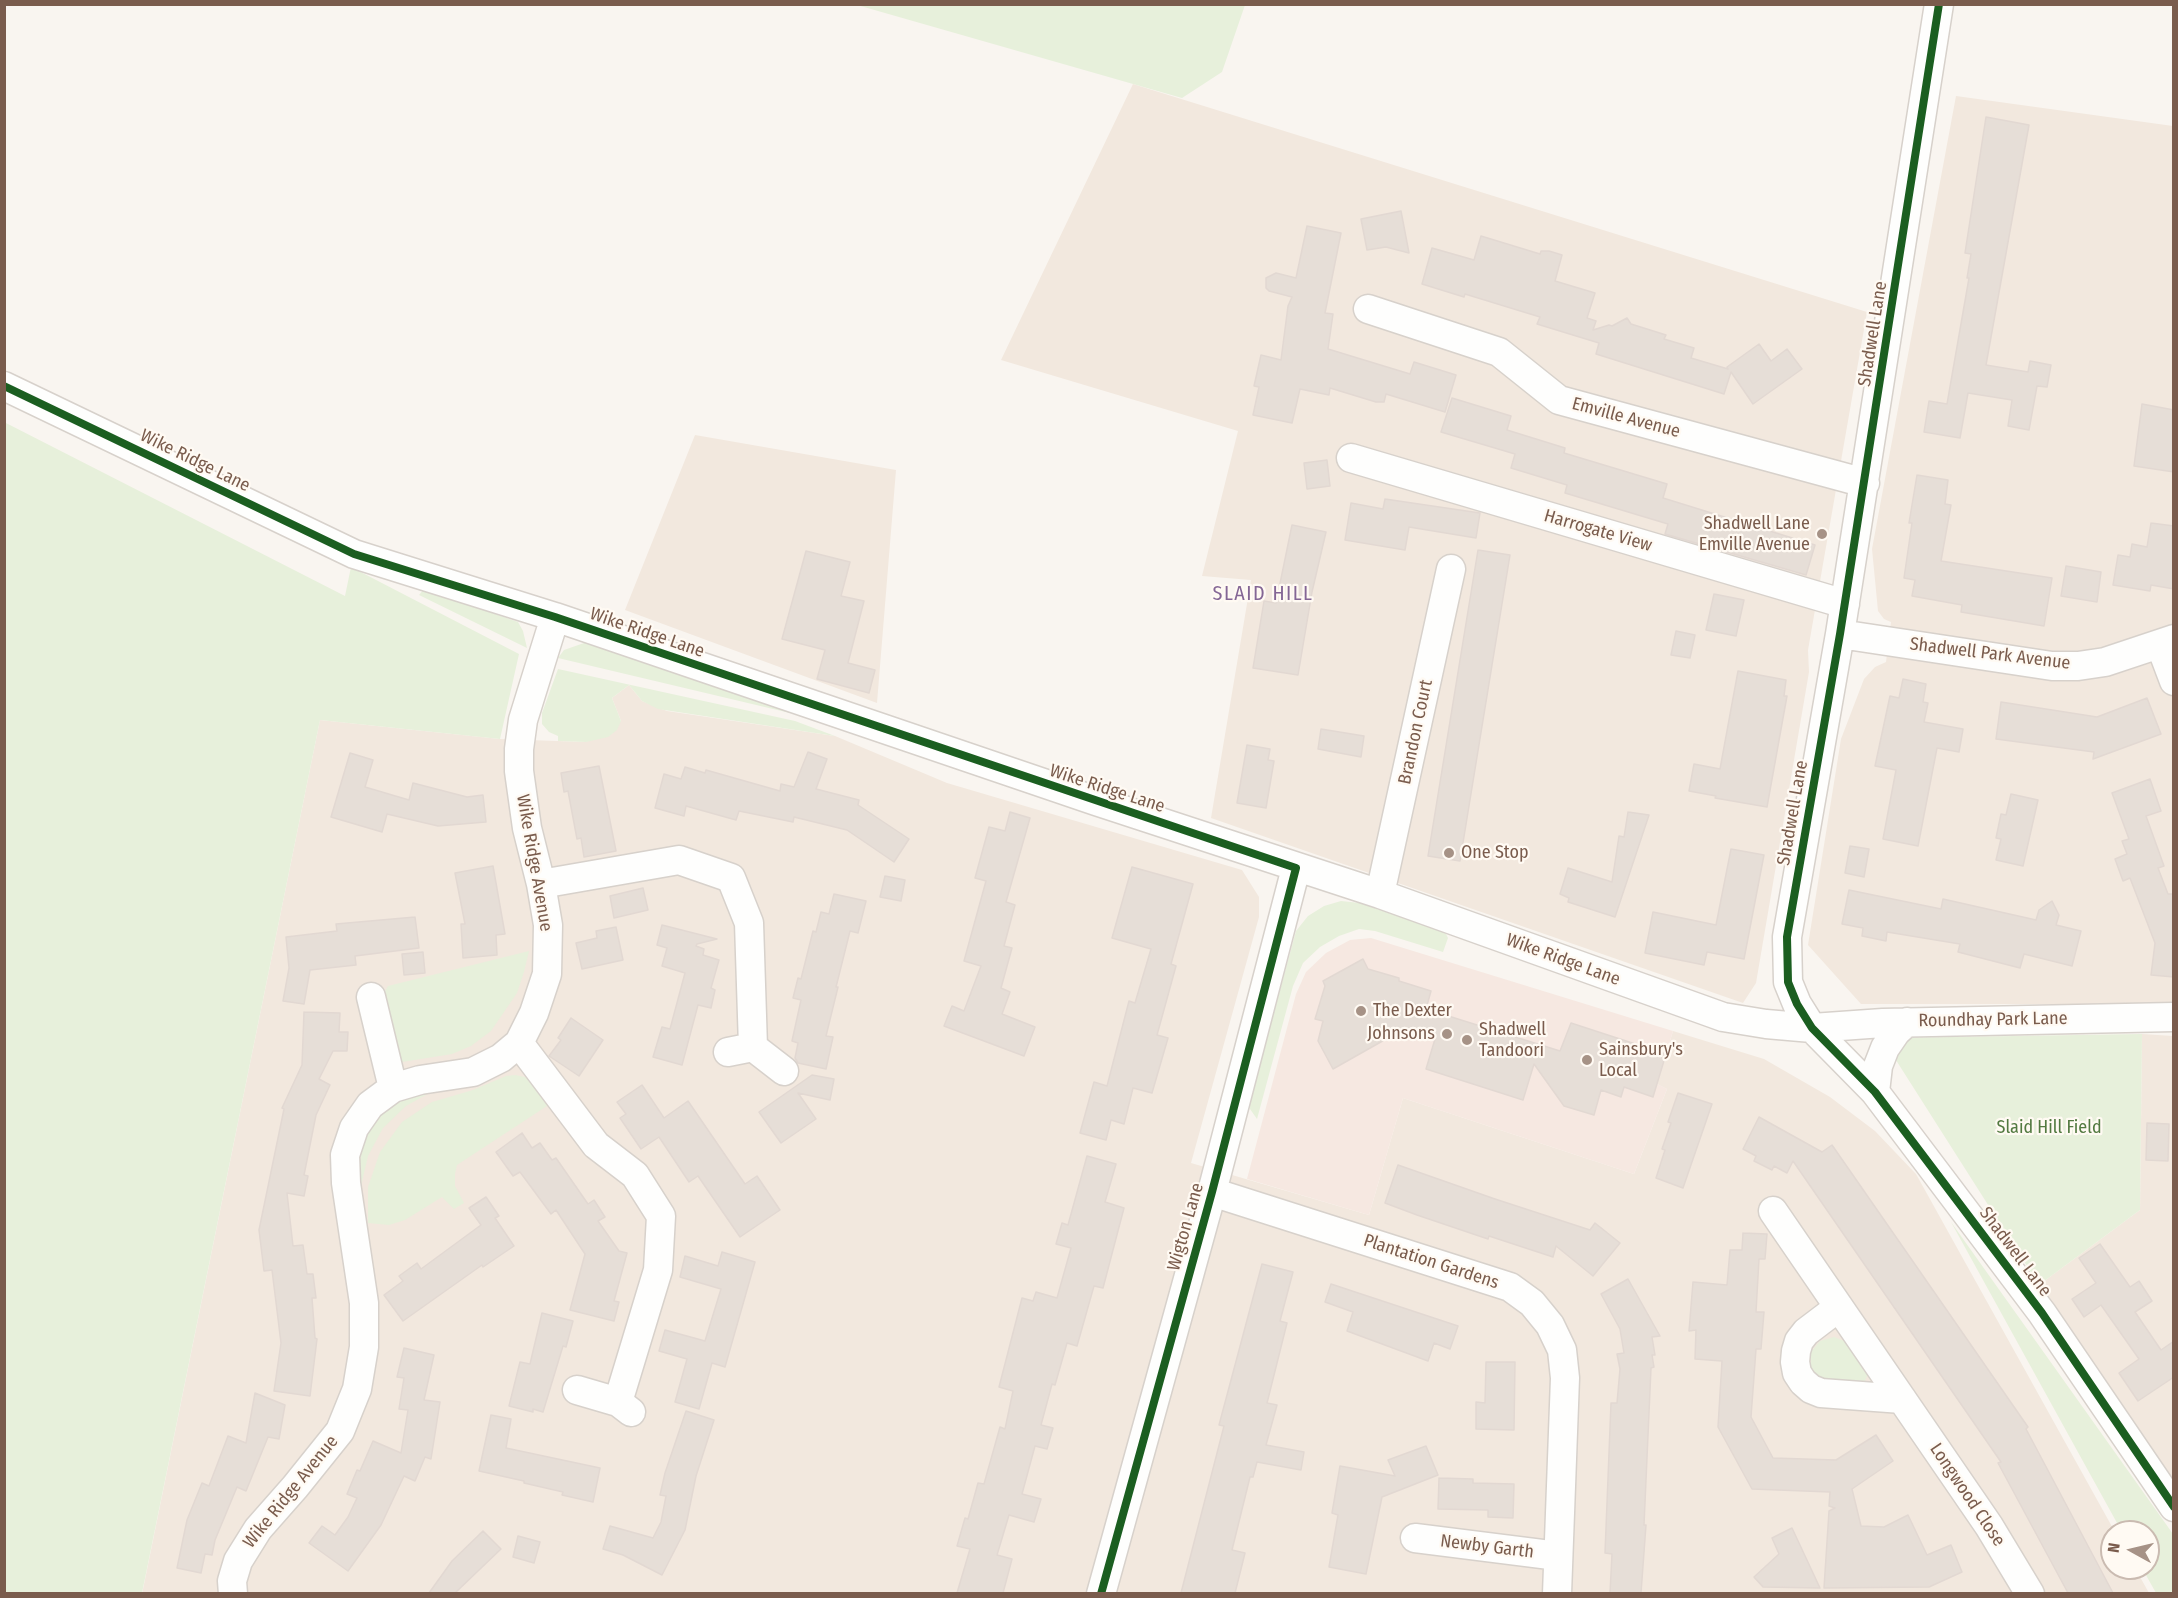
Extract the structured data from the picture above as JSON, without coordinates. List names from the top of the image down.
{
  "streets": {
    "street": [
      "Shadwell Lane",
      "Emville Avenue",
      "Wike Ridge Lane",
      "Harrogate View",
      "Shadwell Park Avenue",
      "Brandon Court",
      "Wike Ridge Avenue",
      "Roundhay Park Lane",
      "Wigton Lane",
      "Plantation Gardens",
      "Longwood Close",
      "Newby Garth"
    ]
  },
  "crossings": [
    ["Shadwell Lane", "Emville Avenue"],
    ["Shadwell Lane", "Wike Ridge Lane"],
    ["Shadwell Lane", "Harrogate View"],
    ["Shadwell Lane", "Shadwell Park Avenue"],
    ["Shadwell Lane", "Roundhay Park Lane"],
    ["Wike Ridge Lane", "Brandon Court"],
    ["Wike Ridge Lane", "Wike Ridge Avenue"],
    ["Wike Ridge Lane", "Roundhay Park Lane"],
    ["Wike Ridge Lane", "Wigton Lane"],
    ["Wigton Lane", "Plantation Gardens"],
    ["Plantation Gardens", "Newby Garth"]
  ],
  "districts": ["SLAID HILL"],
  "parks": ["Slaid Hill Field"],
  "places": [
    "Shadwell Lane Emville Avenue",
    "One Stop",
    "The Dexter",
    "Johnsons",
    "Shadwell Tandoori",
    "Sainsbury's Local"
  ],
  "north": "left"
}
